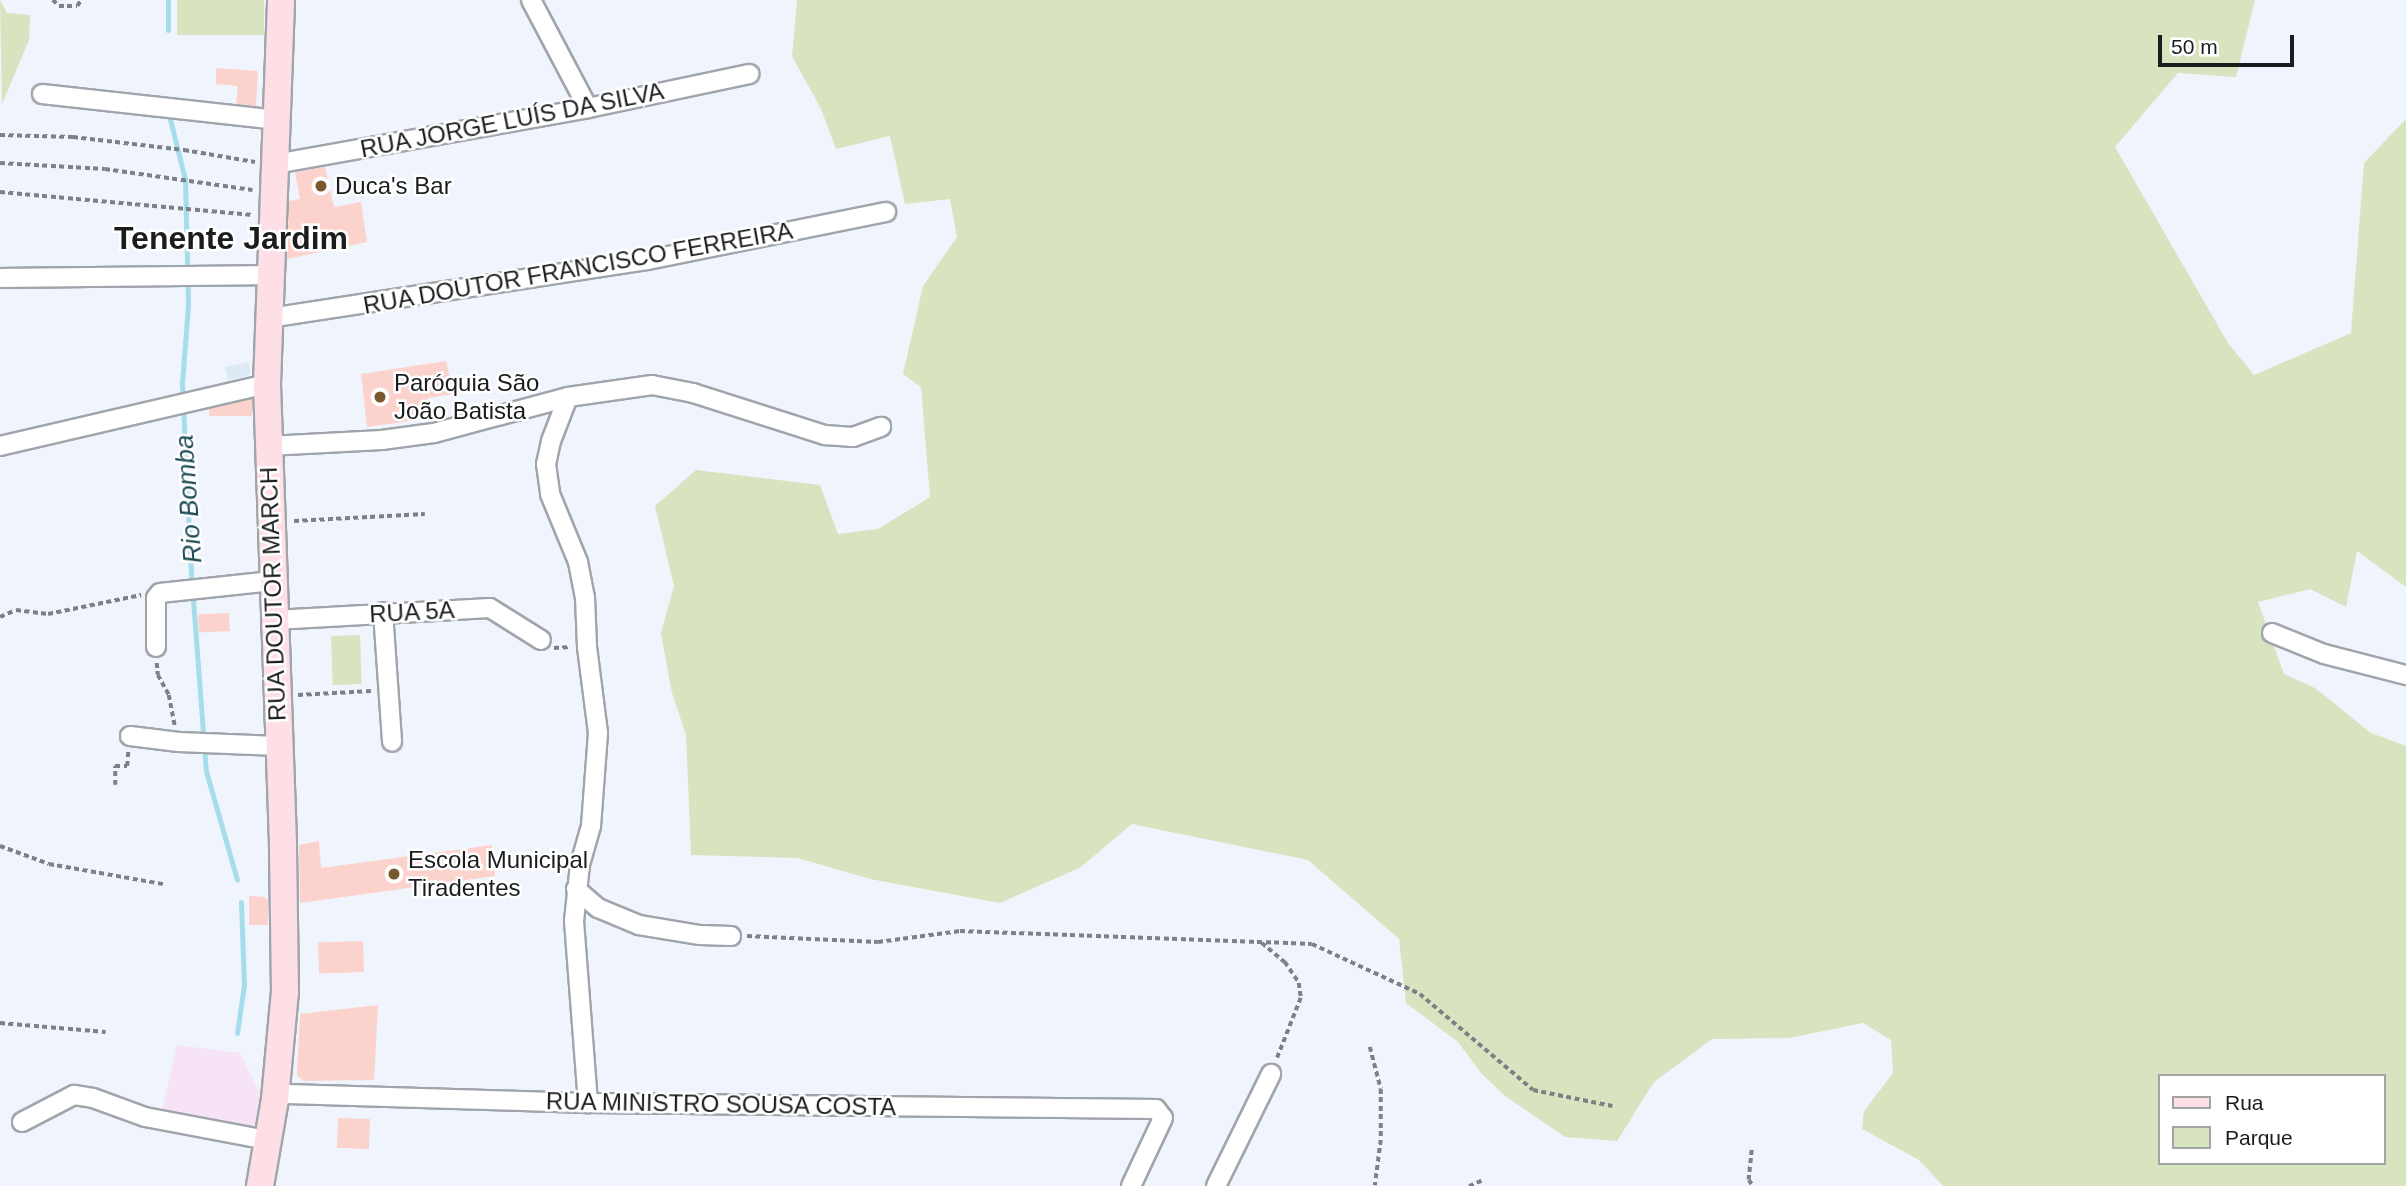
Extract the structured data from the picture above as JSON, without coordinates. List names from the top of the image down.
{
  "streets": {
    "main road": ["RUA DOUTOR MARCH"],
    "street": [
      "RUA JORGE LUÍS DA SILVA",
      "RUA DOUTOR FRANCISCO FERREIRA",
      "RUA 5A",
      "RUA MINISTRO SOUSA COSTA"
    ]
  },
  "crossings": [
    ["RUA JORGE LUÍS DA SILVA", "RUA DOUTOR MARCH"],
    ["RUA DOUTOR FRANCISCO FERREIRA", "RUA DOUTOR MARCH"],
    ["RUA DOUTOR MARCH", "RUA 5A"],
    ["RUA DOUTOR MARCH", "RUA MINISTRO SOUSA COSTA"]
  ],
  "districts": ["Tenente Jardim"],
  "water": ["Rio Bomba"],
  "places": ["Duca's Bar", "Paróquia São João Batista", "Escola Municipal Tiradentes"],
  "legend": ["Rua", "Parque"],
  "scale_bar": "50 m"
}
